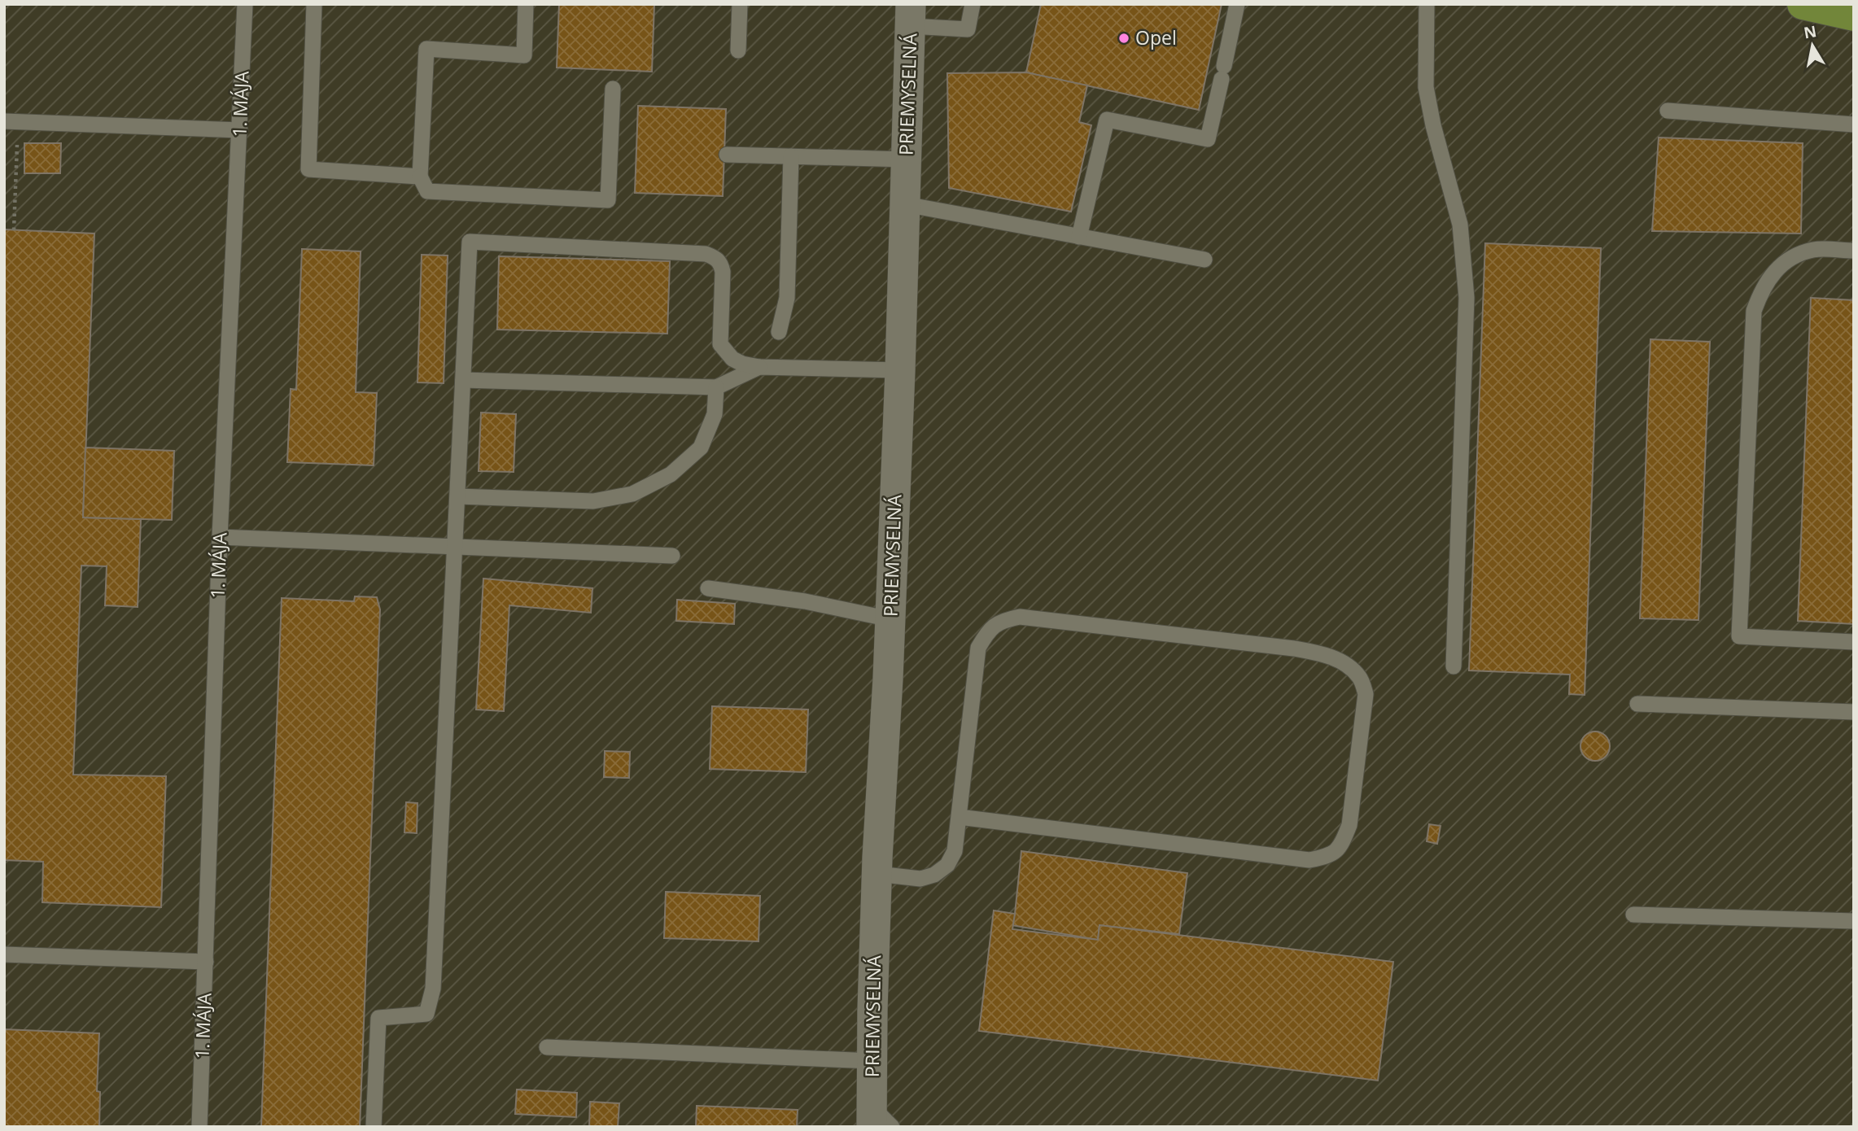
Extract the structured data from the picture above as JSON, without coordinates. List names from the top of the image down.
{
  "streets": {
    "street": ["PRIEMYSELNÁ"],
    "lane": ["1. MÁJA"]
  },
  "places": ["Opel"],
  "north": "top"
}
